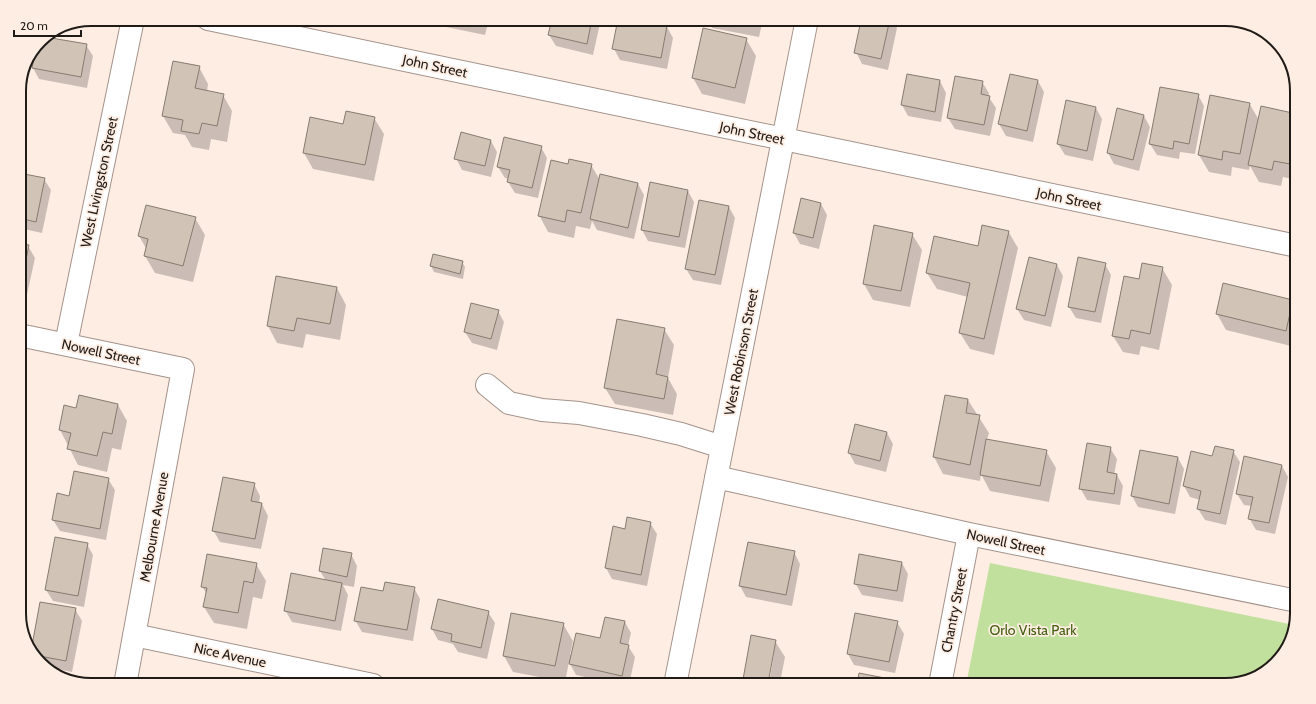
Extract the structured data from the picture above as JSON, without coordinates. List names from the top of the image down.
{
  "streets": {
    "street": [
      "John Street",
      "West Livingston Street",
      "Nowell Street",
      "West Robinson Street",
      "Melbourne Avenue",
      "Chantry Street",
      "Nice Avenue"
    ]
  },
  "crossings": [
    ["John Street", "West Robinson Street"],
    ["West Livingston Street", "Nowell Street"],
    ["Nowell Street", "West Robinson Street"],
    ["Nowell Street", "Melbourne Avenue"],
    ["Nowell Street", "Chantry Street"],
    ["Melbourne Avenue", "Nice Avenue"]
  ],
  "parks": ["Orlo Vista Park"],
  "scale_bar": "20 m"
}
